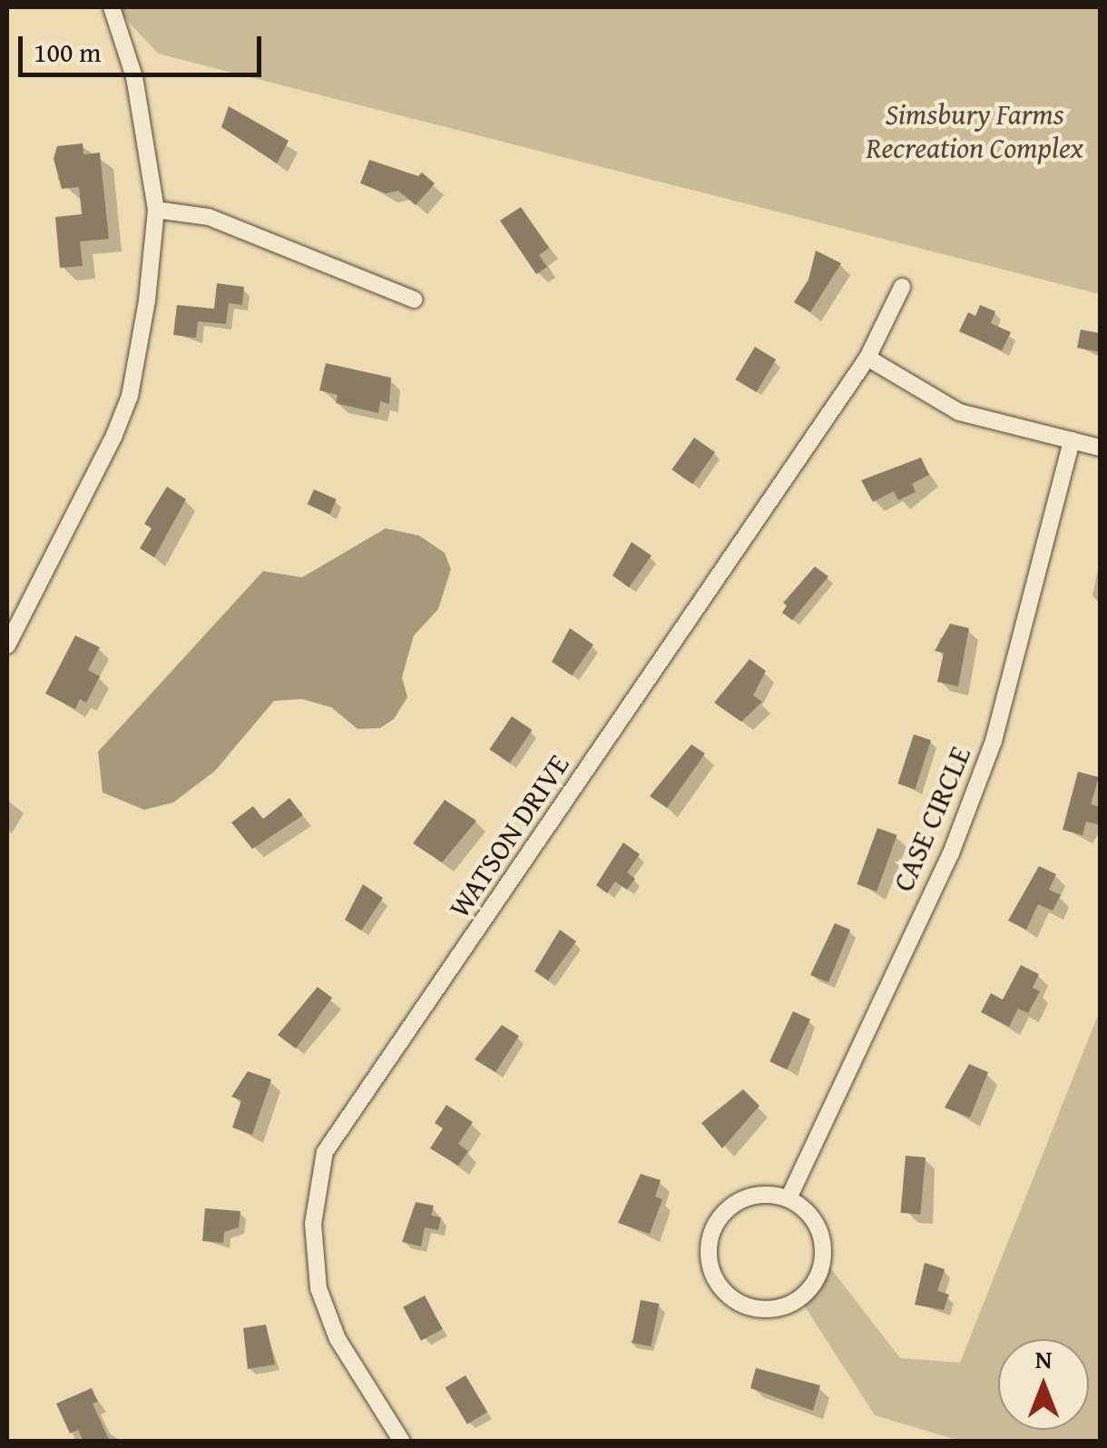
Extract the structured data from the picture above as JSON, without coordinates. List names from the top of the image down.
{
  "streets": {
    "street": ["CASE CIRCLE", "WATSON DRIVE"]
  },
  "parks": ["Simsbury Farms Recreation Complex"],
  "scale_bar": "100 m",
  "north": "top"
}
